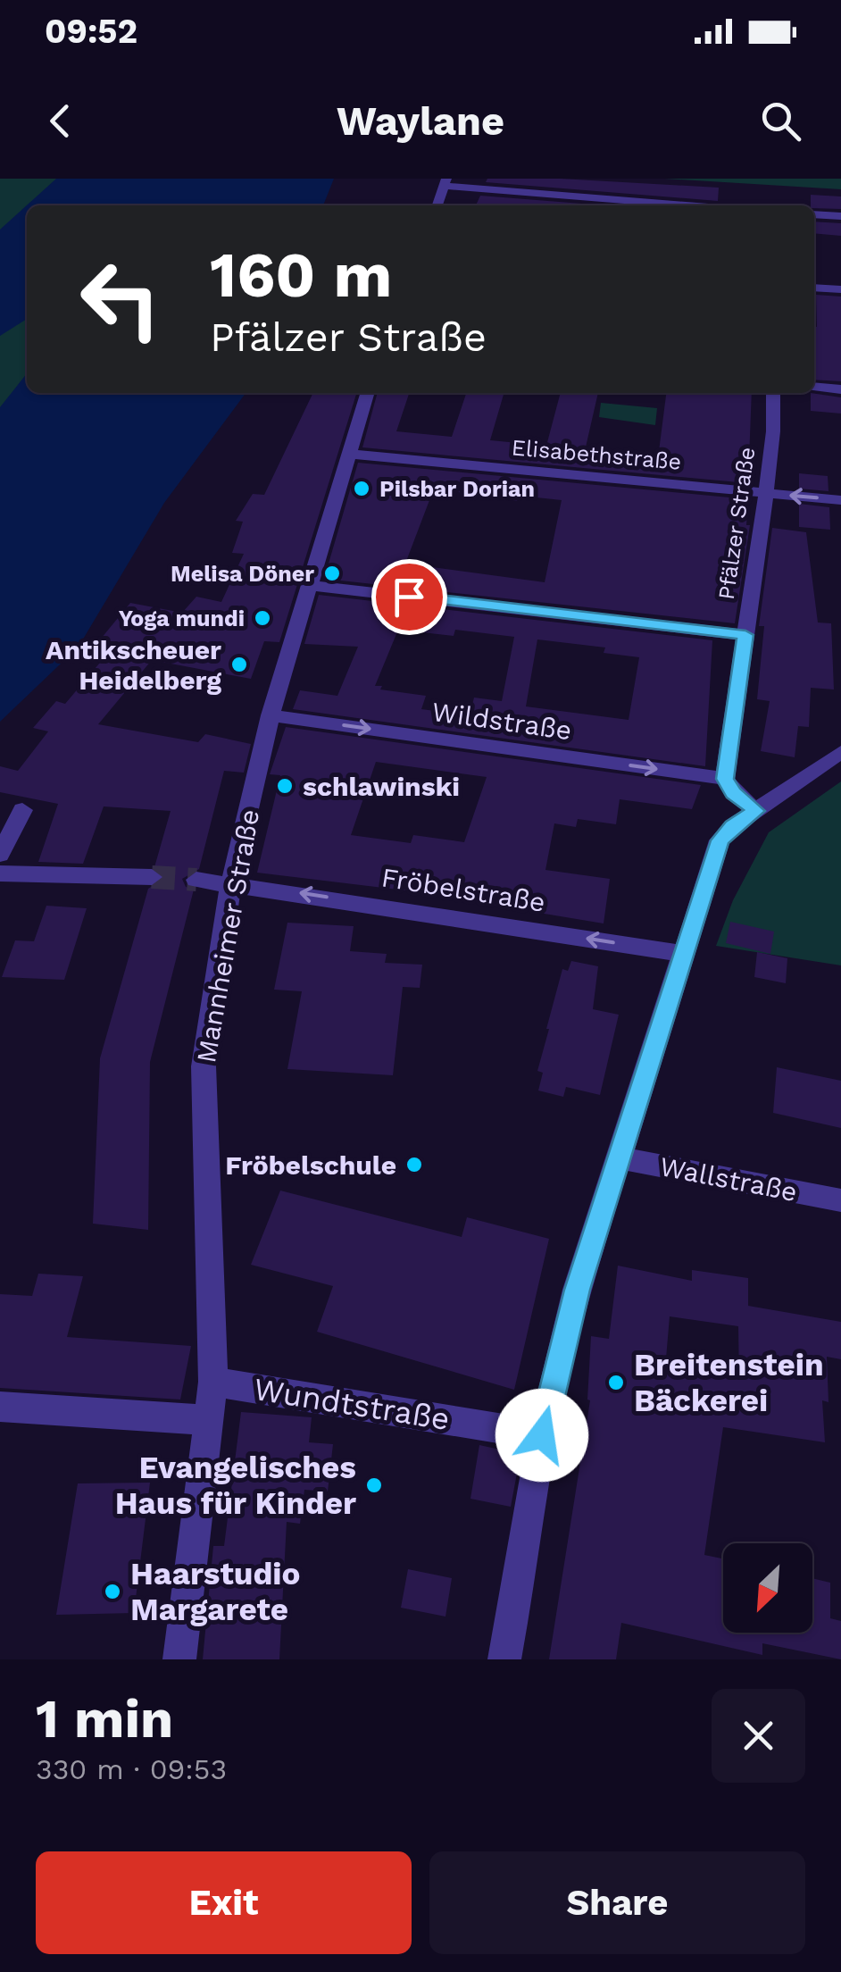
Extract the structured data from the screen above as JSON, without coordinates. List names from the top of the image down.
{
  "streets": {
    "street": [
      "Elisabethstraße",
      "Pfälzer Straße",
      "Wildstraße",
      "Fröbelstraße",
      "Mannheimer Straße",
      "Wallstraße",
      "Wundtstraße"
    ]
  },
  "crossings": [
    ["Elisabethstraße", "Pfälzer Straße"],
    ["Elisabethstraße", "Mannheimer Straße"],
    ["Pfälzer Straße", "Wildstraße"],
    ["Wildstraße", "Mannheimer Straße"],
    ["Fröbelstraße", "Mannheimer Straße"],
    ["Mannheimer Straße", "Wundtstraße"]
  ],
  "one_way": ["Fröbelstraße"],
  "places": [
    "Pilsbar Dorian",
    "Melisa Döner",
    "Yoga mundi",
    "Antikscheuer Heidelberg",
    "schlawinski",
    "Fröbelschule",
    "Breitenstein Bäckerei",
    "Evangelisches Haus für Kinder",
    "Haarstudio Margarete"
  ],
  "north": "bottom left",
  "page": {
    "status": "09:52",
    "header": "Waylane",
    "turn": ["160 m", "Pfälzer Straße"],
    "heading": ["1 min", "330 m · 09:53"],
    "buttons": ["Exit", "Share"]
  }
}
